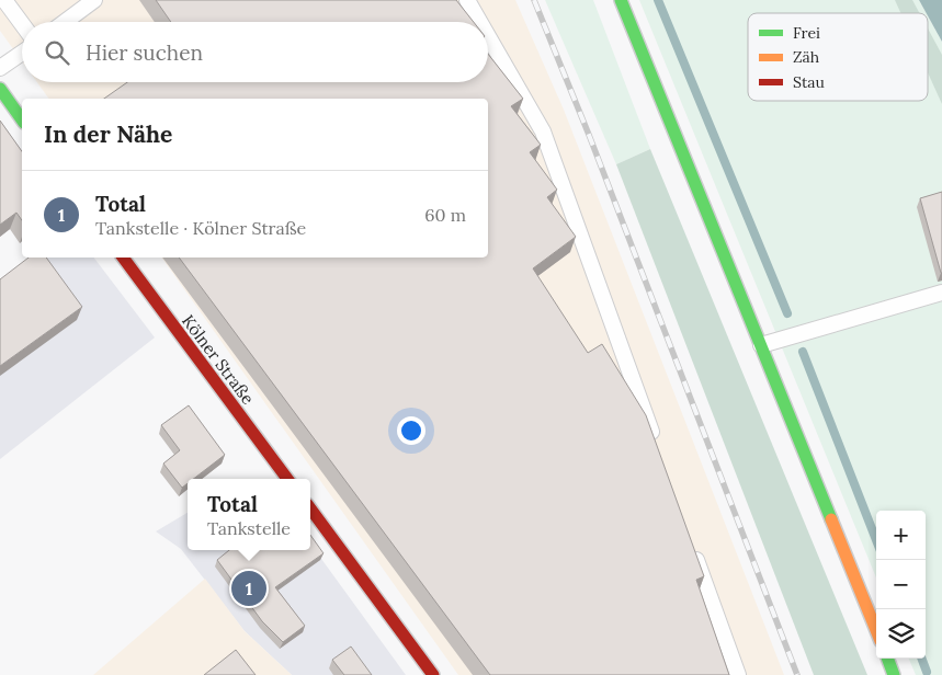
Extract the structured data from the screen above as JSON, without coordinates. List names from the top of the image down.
{
  "streets": {
    "main road": ["Kölner Straße"]
  },
  "legend": ["Frei", "Zäh", "Stau"],
  "page": {
    "search": "Hier suchen",
    "heading": "In der Nähe",
    "list": [
      {
        "mark": "1",
        "name": "Total",
        "note": "Tankstelle · Kölner Straße",
        "value": "60 m"
      }
    ],
    "popup": ["Total", "Tankstelle"],
    "map_buttons": ["+", "−"],
    "pins": "1"
  }
}
